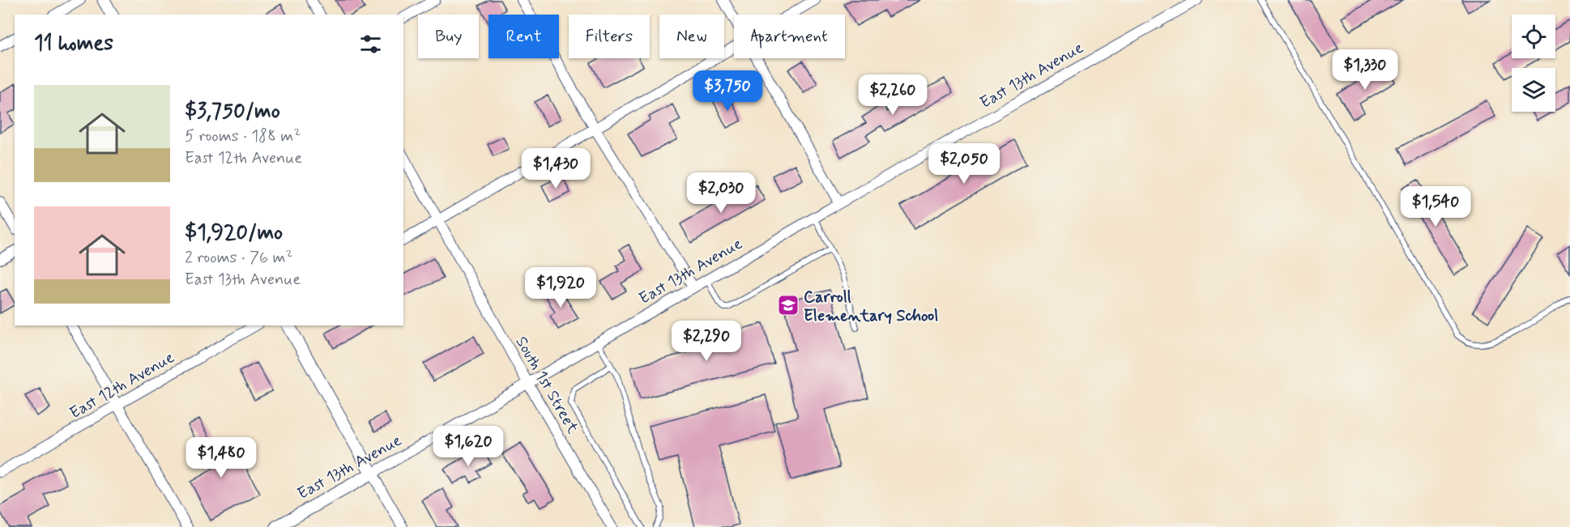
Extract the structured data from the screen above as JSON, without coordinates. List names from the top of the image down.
{
  "streets": {
    "street": ["East 13th Avenue", "East 12th Avenue", "South 1st Street"]
  },
  "crossings": [
    ["East 13th Avenue", "South 1st Street"]
  ],
  "places": {
    "school or university": ["Carroll Elementary School"]
  },
  "page": {
    "chip": [
      "Buy",
      "Rent",
      "Filters",
      "New",
      "Apartment"
    ],
    "heading": "11 homes",
    "price": [
      "$1,330",
      "$3,750",
      "$2,260",
      "$2,050",
      "$1,430",
      "$2,030",
      "$1,540",
      "$1,920",
      "$2,290",
      "$1,620",
      "$1,480"
    ],
    "list": [
      {
        "name": "$3,750/mo",
        "note": "5 rooms · 188 m² · East 12th Avenue"
      },
      {
        "name": "$1,920/mo",
        "note": "2 rooms · 76 m² · East 13th Avenue"
      }
    ]
  }
}
